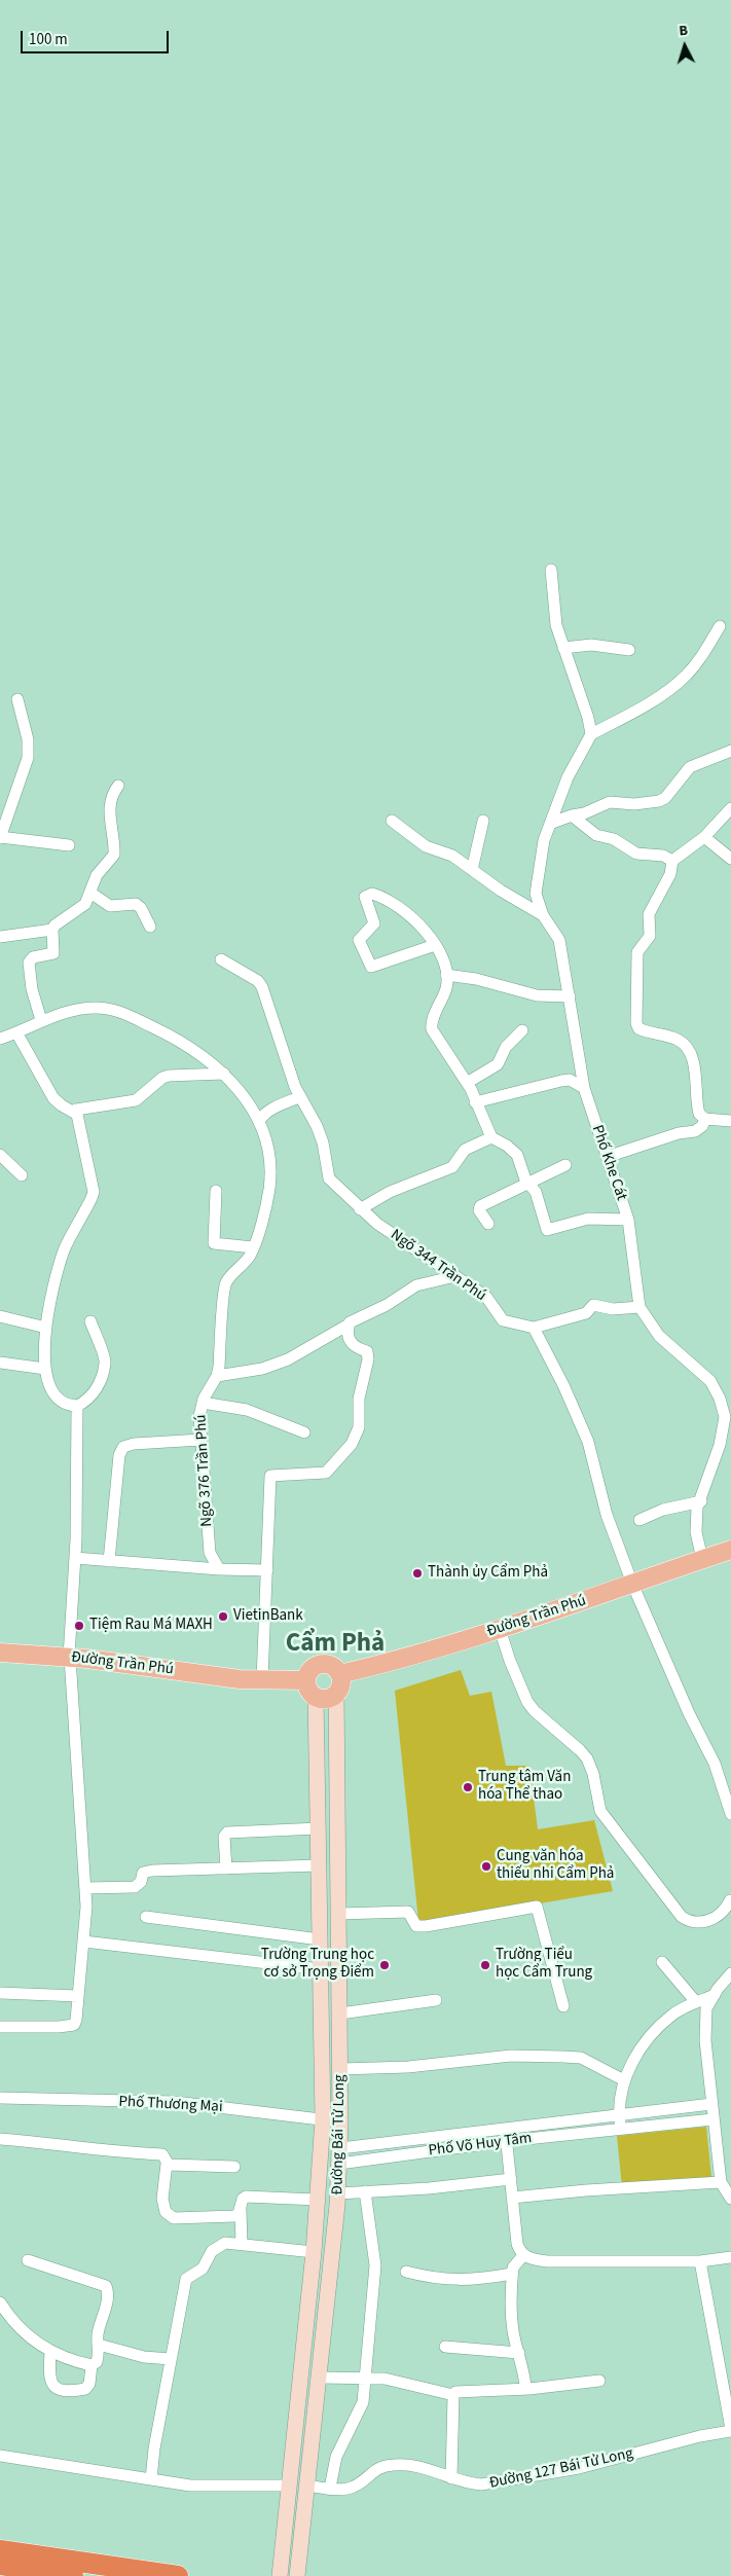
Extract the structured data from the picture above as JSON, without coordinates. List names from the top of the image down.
{
  "streets": {
    "main road": ["Đường Trần Phú"],
    "street": [
      "Phố Khe Cát",
      "Ngõ 344 Trần Phú",
      "Ngõ 376 Trần Phú",
      "Phố Thương Mại",
      "Đường Bái Tử Long",
      "Phố Võ Huy Tâm",
      "Đường 127 Bái Tử Long"
    ]
  },
  "crossings": [
    ["Phố Khe Cát", "Đường Trần Phú"],
    ["Đường Trần Phú", "Đường Bái Tử Long"],
    ["Phố Thương Mại", "Đường Bái Tử Long"],
    ["Đường Bái Tử Long", "Phố Võ Huy Tâm"],
    ["Đường Bái Tử Long", "Đường 127 Bái Tử Long"]
  ],
  "districts": ["Cẩm Phả"],
  "places": [
    "Thành ủy Cẩm Phả",
    "VietinBank",
    "Tiệm Rau Má MAXH",
    "Trung tâm Văn hóa Thể thao",
    "Cung văn hóa thiếu nhi Cẩm Phả",
    "Trường Trung học cơ sở Trọng Điểm",
    "Trường Tiểu học Cẩm Trung"
  ],
  "scale_bar": "100 m",
  "north": "top"
}
